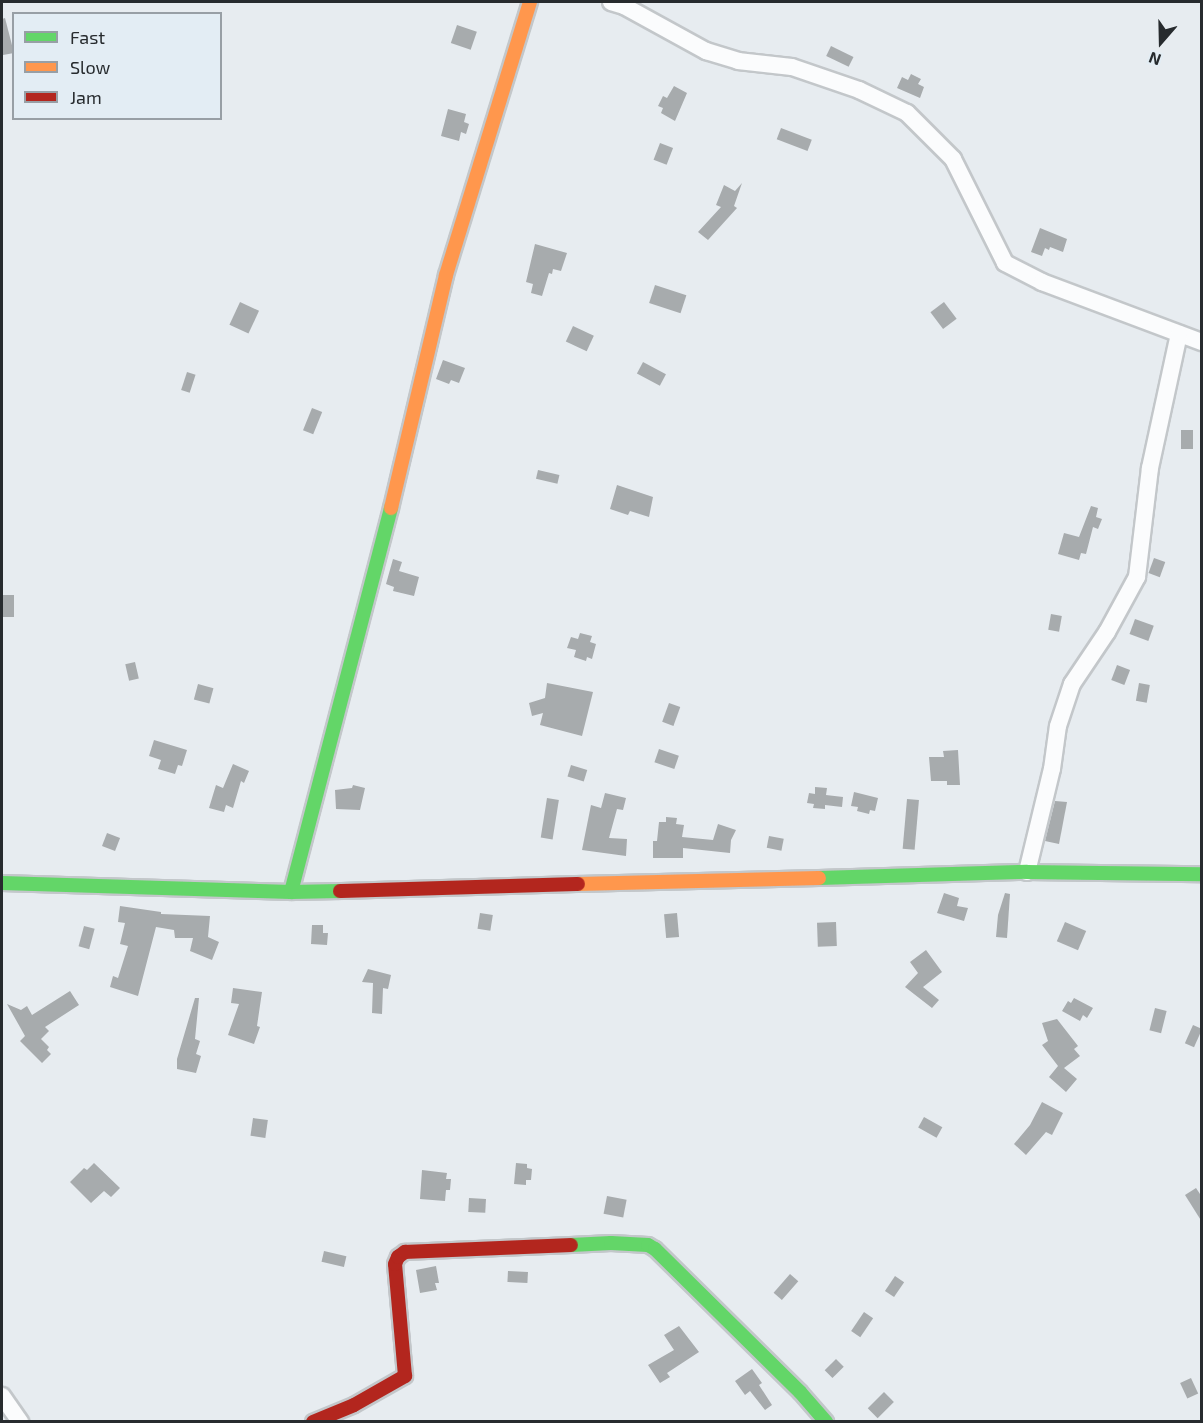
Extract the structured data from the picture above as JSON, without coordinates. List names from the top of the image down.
{
  "legend": ["Fast", "Slow", "Jam"],
  "north": "bottom"
}
